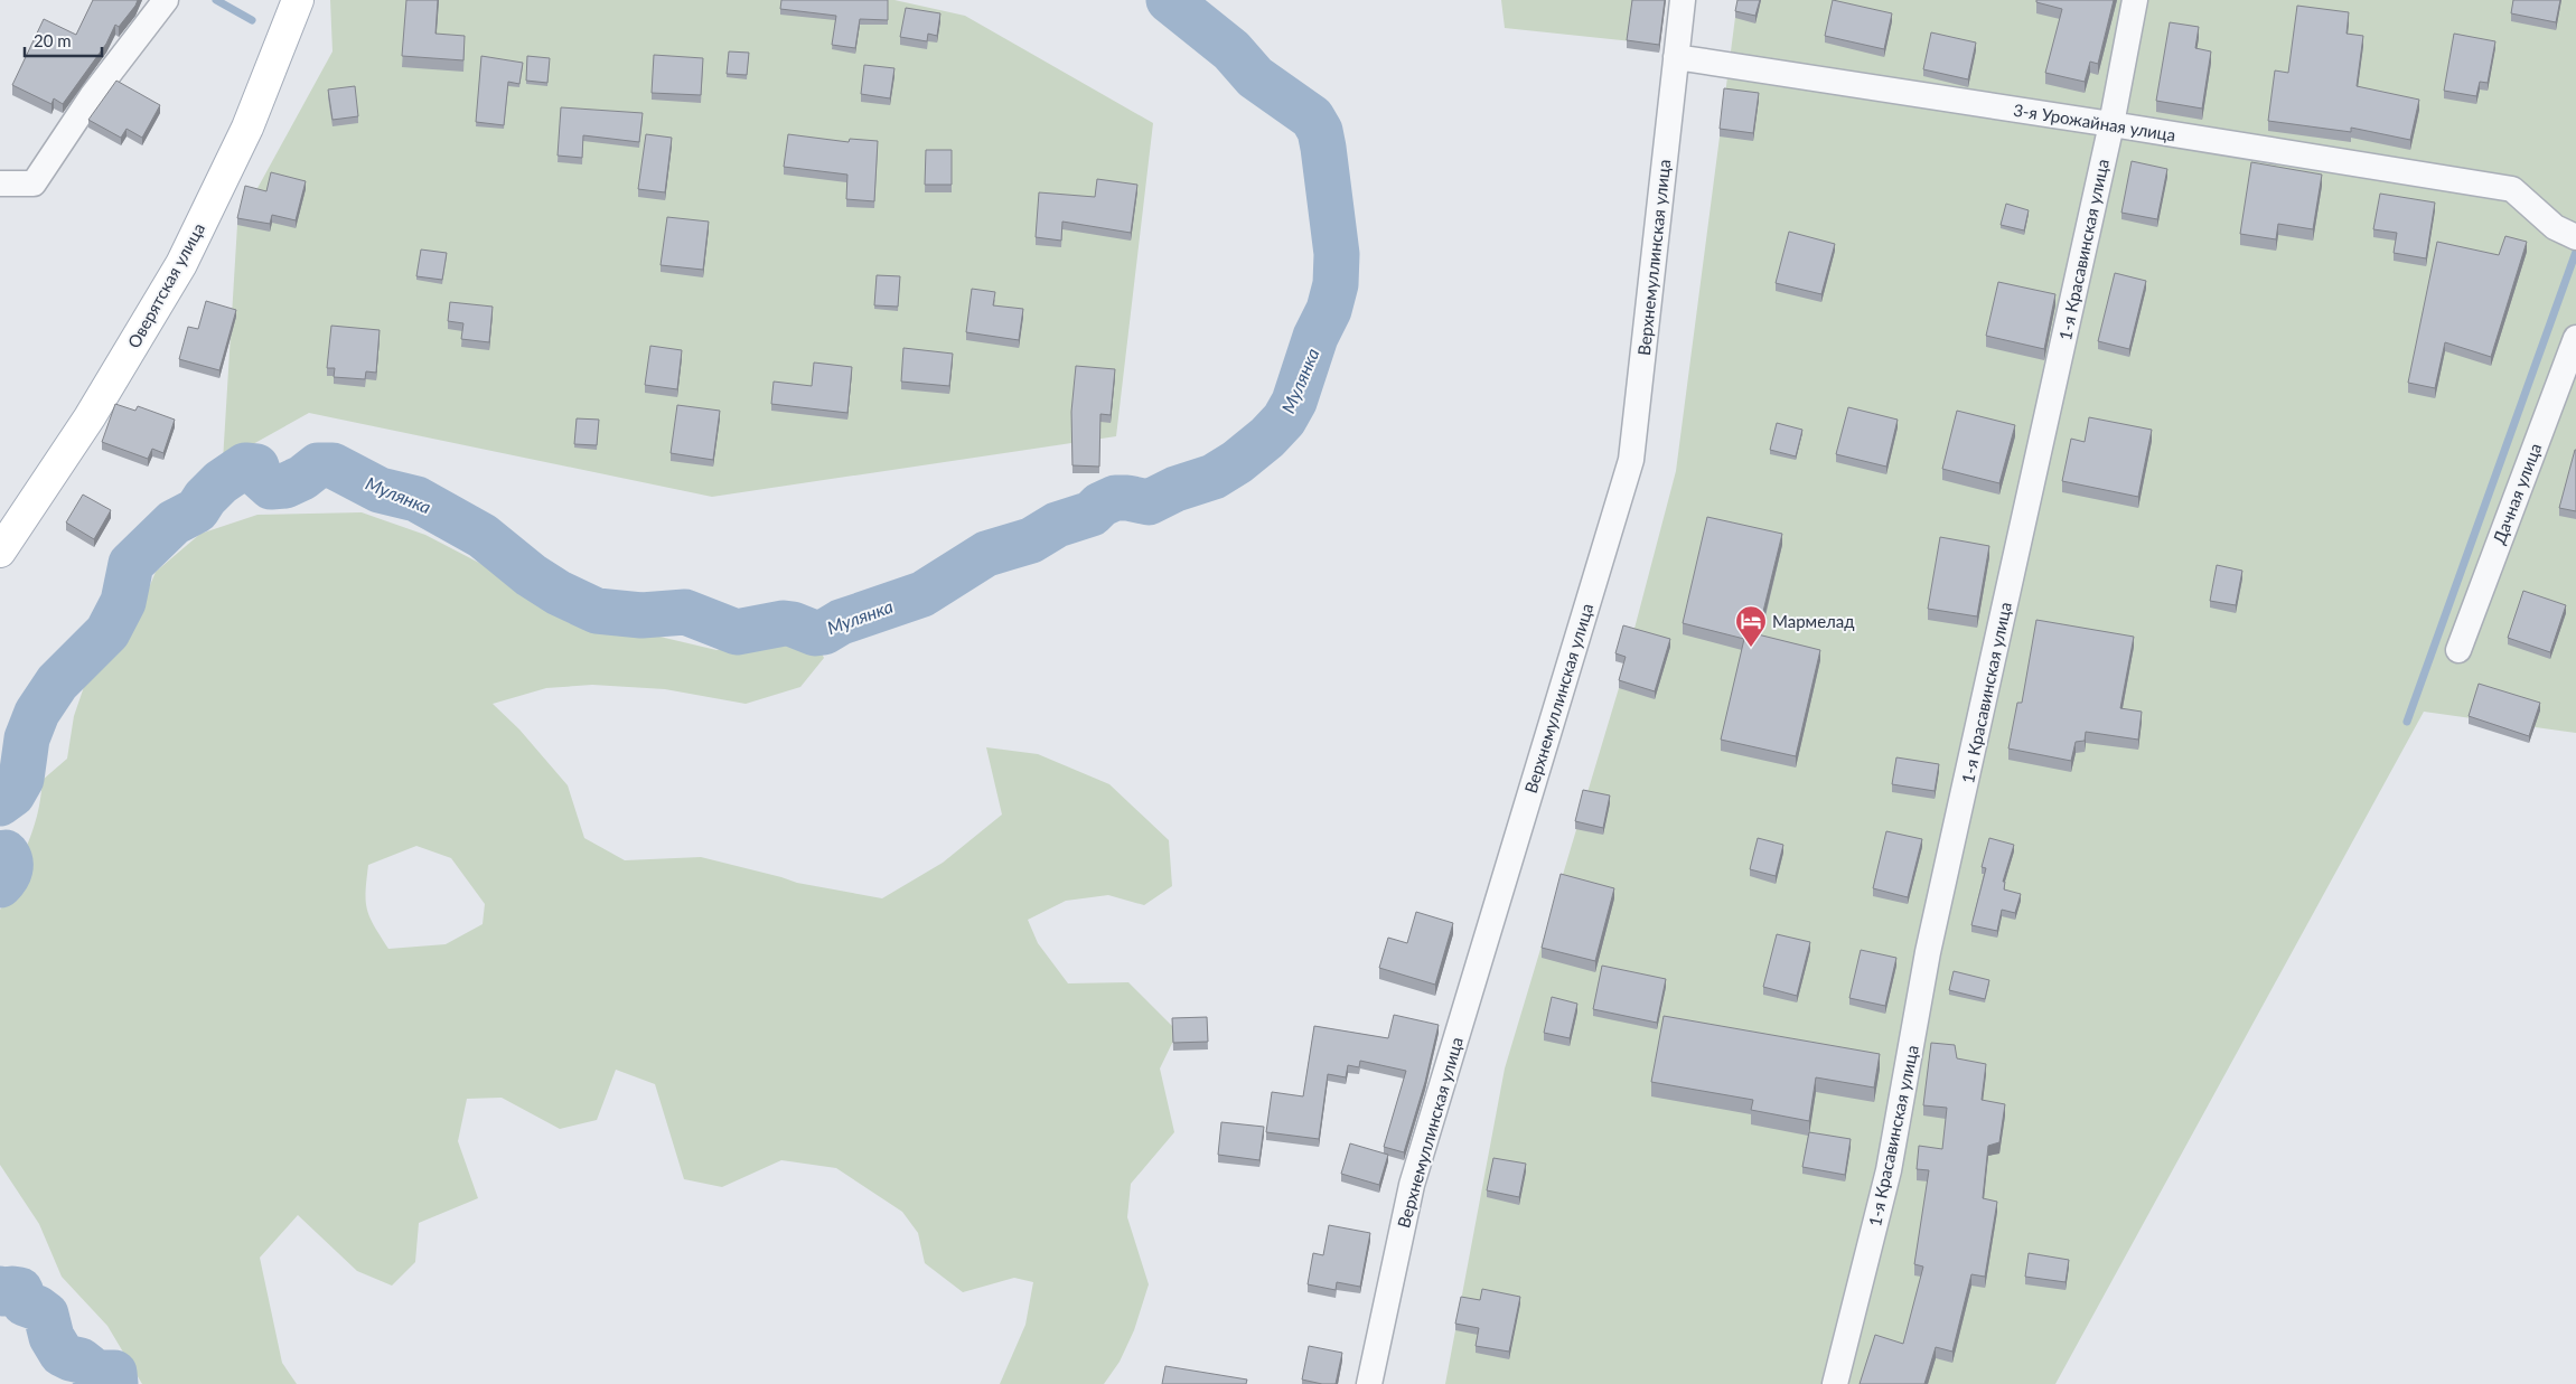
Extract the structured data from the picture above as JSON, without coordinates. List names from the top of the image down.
{
  "streets": {
    "main road": ["Оверятская улица"],
    "street": [
      "3-я Урожайная улица",
      "1-я Красавинская улица",
      "Верхнемуллинская улица",
      "Дачная улица"
    ]
  },
  "crossings": [
    ["3-я Урожайная улица", "1-я Красавинская улица"],
    ["3-я Урожайная улица", "Верхнемуллинская улица"]
  ],
  "water": ["Мулянка"],
  "places": {
    "hotel": ["Мармелад"]
  },
  "scale_bar": "20 m"
}
